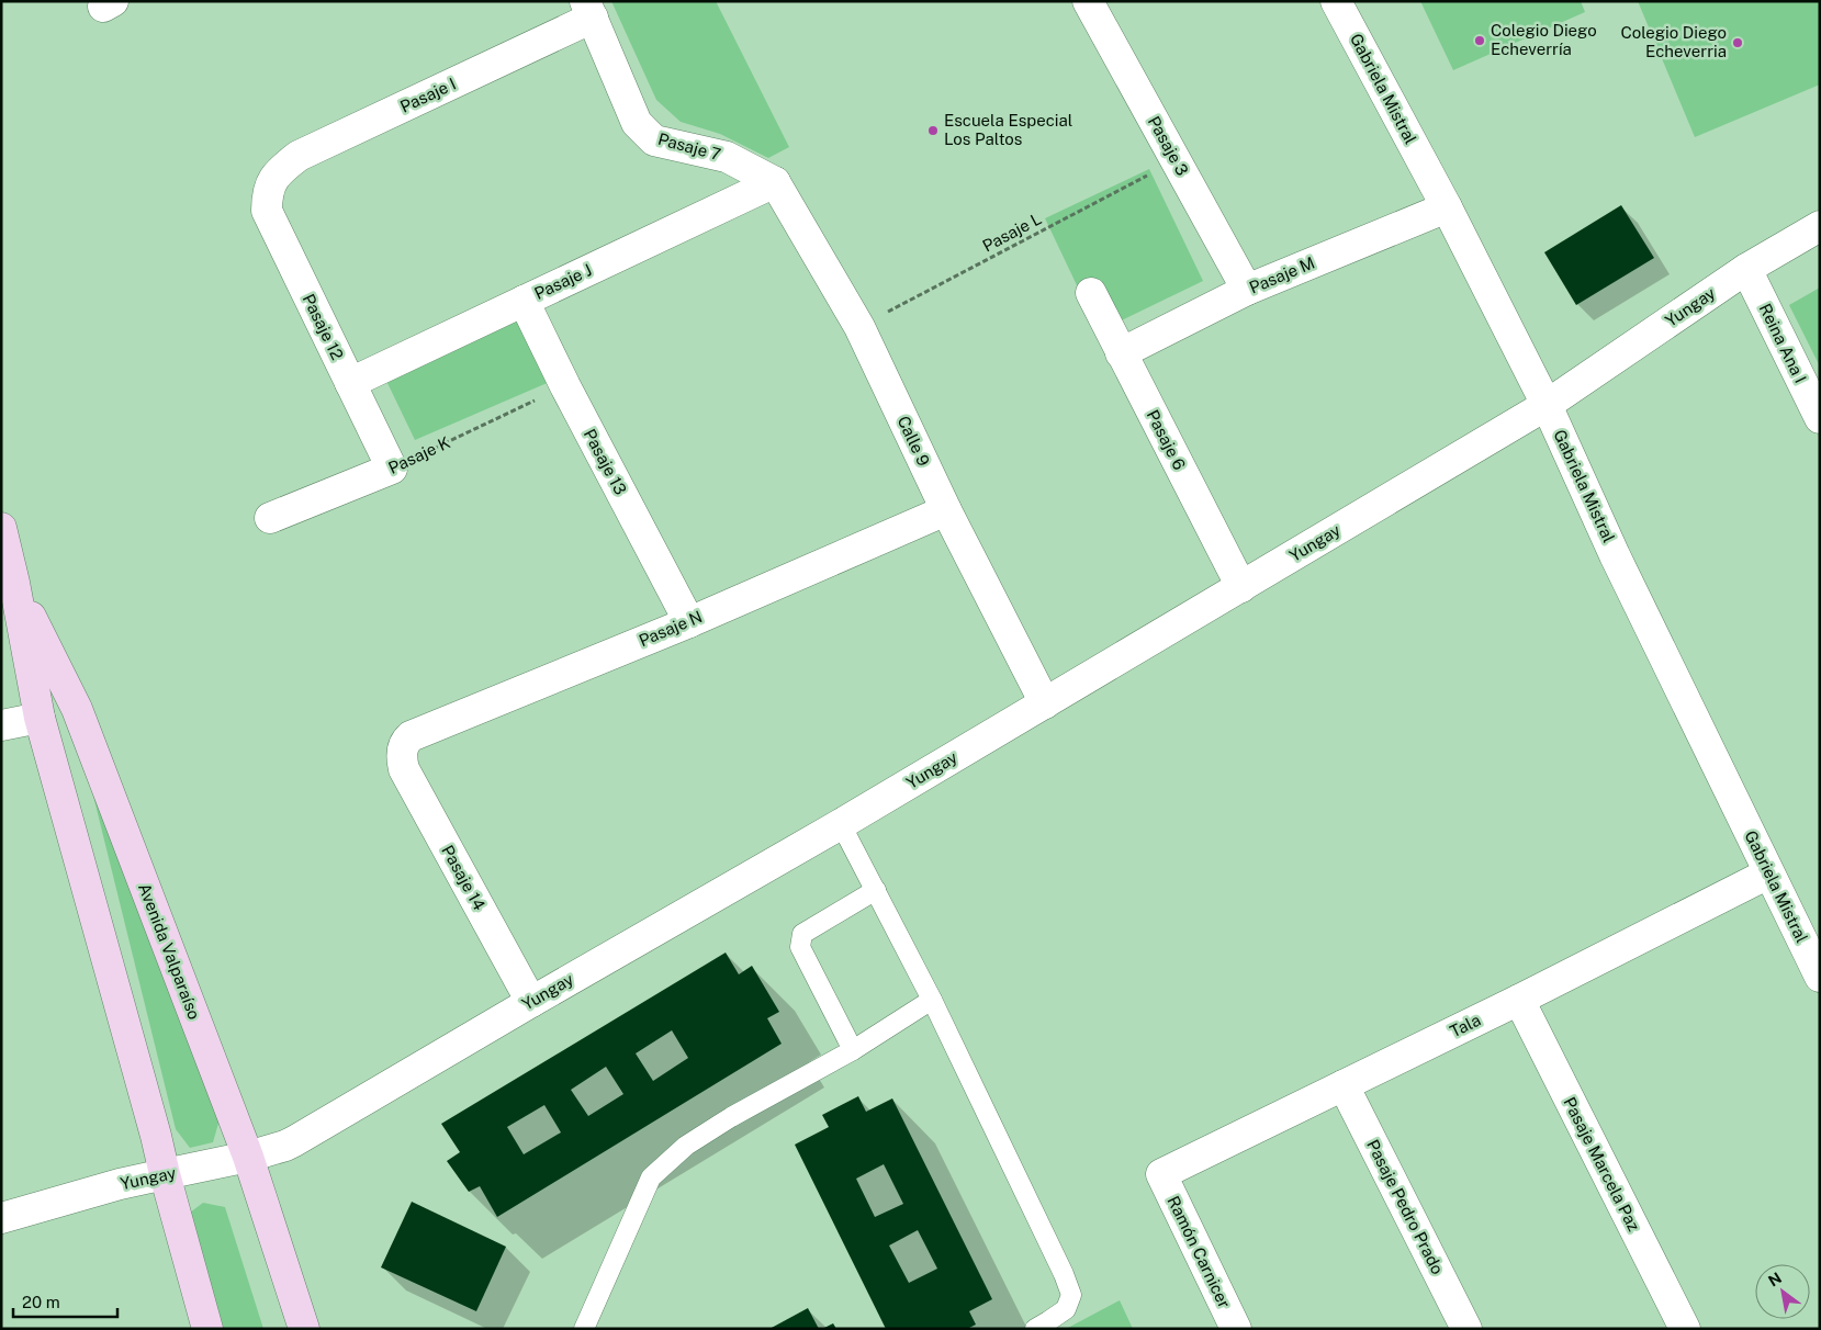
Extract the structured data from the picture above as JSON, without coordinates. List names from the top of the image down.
{
  "streets": {
    "main road": ["Avenida Valparaíso"],
    "street": [
      "Gabriela Mistral",
      "Pasaje I",
      "Pasaje 3",
      "Pasaje 7",
      "Pasaje M",
      "Pasaje J",
      "Yungay",
      "Pasaje 12",
      "Reina Ana I",
      "Pasaje 6",
      "Calle 9",
      "Pasaje K",
      "Pasaje 13",
      "Pasaje N",
      "Pasaje 14",
      "Tala",
      "Pasaje Marcela Paz",
      "Pasaje Pedro Prado",
      "Ramón Carnicer"
    ],
    "path": ["Pasaje L"]
  },
  "crossings": [
    ["Gabriela Mistral", "Pasaje M"],
    ["Gabriela Mistral", "Yungay"],
    ["Gabriela Mistral", "Tala"],
    ["Pasaje I", "Pasaje 7"],
    ["Pasaje I", "Pasaje 12"],
    ["Pasaje 3", "Pasaje L"],
    ["Pasaje 3", "Pasaje M"],
    ["Pasaje 7", "Pasaje J"],
    ["Pasaje 7", "Calle 9"],
    ["Pasaje L", "Calle 9"],
    ["Pasaje M", "Pasaje 6"],
    ["Pasaje J", "Pasaje 12"],
    ["Pasaje J", "Calle 9"],
    ["Pasaje J", "Pasaje 13"],
    ["Yungay", "Reina Ana I"],
    ["Yungay", "Pasaje 6"],
    ["Yungay", "Calle 9"],
    ["Yungay", "Pasaje 14"],
    ["Yungay", "Avenida Valparaíso"],
    ["Pasaje 12", "Pasaje K"],
    ["Calle 9", "Pasaje N"],
    ["Pasaje K", "Pasaje 13"],
    ["Pasaje 13", "Pasaje N"],
    ["Pasaje N", "Pasaje 14"],
    ["Tala", "Pasaje Marcela Paz"],
    ["Tala", "Pasaje Pedro Prado"],
    ["Tala", "Ramón Carnicer"]
  ],
  "places": ["Colegio Diego Echeverría", "Colegio Diego Echeverria", "Escuela Especial Los Paltos"],
  "scale_bar": "20 m",
  "north": "top left"
}
